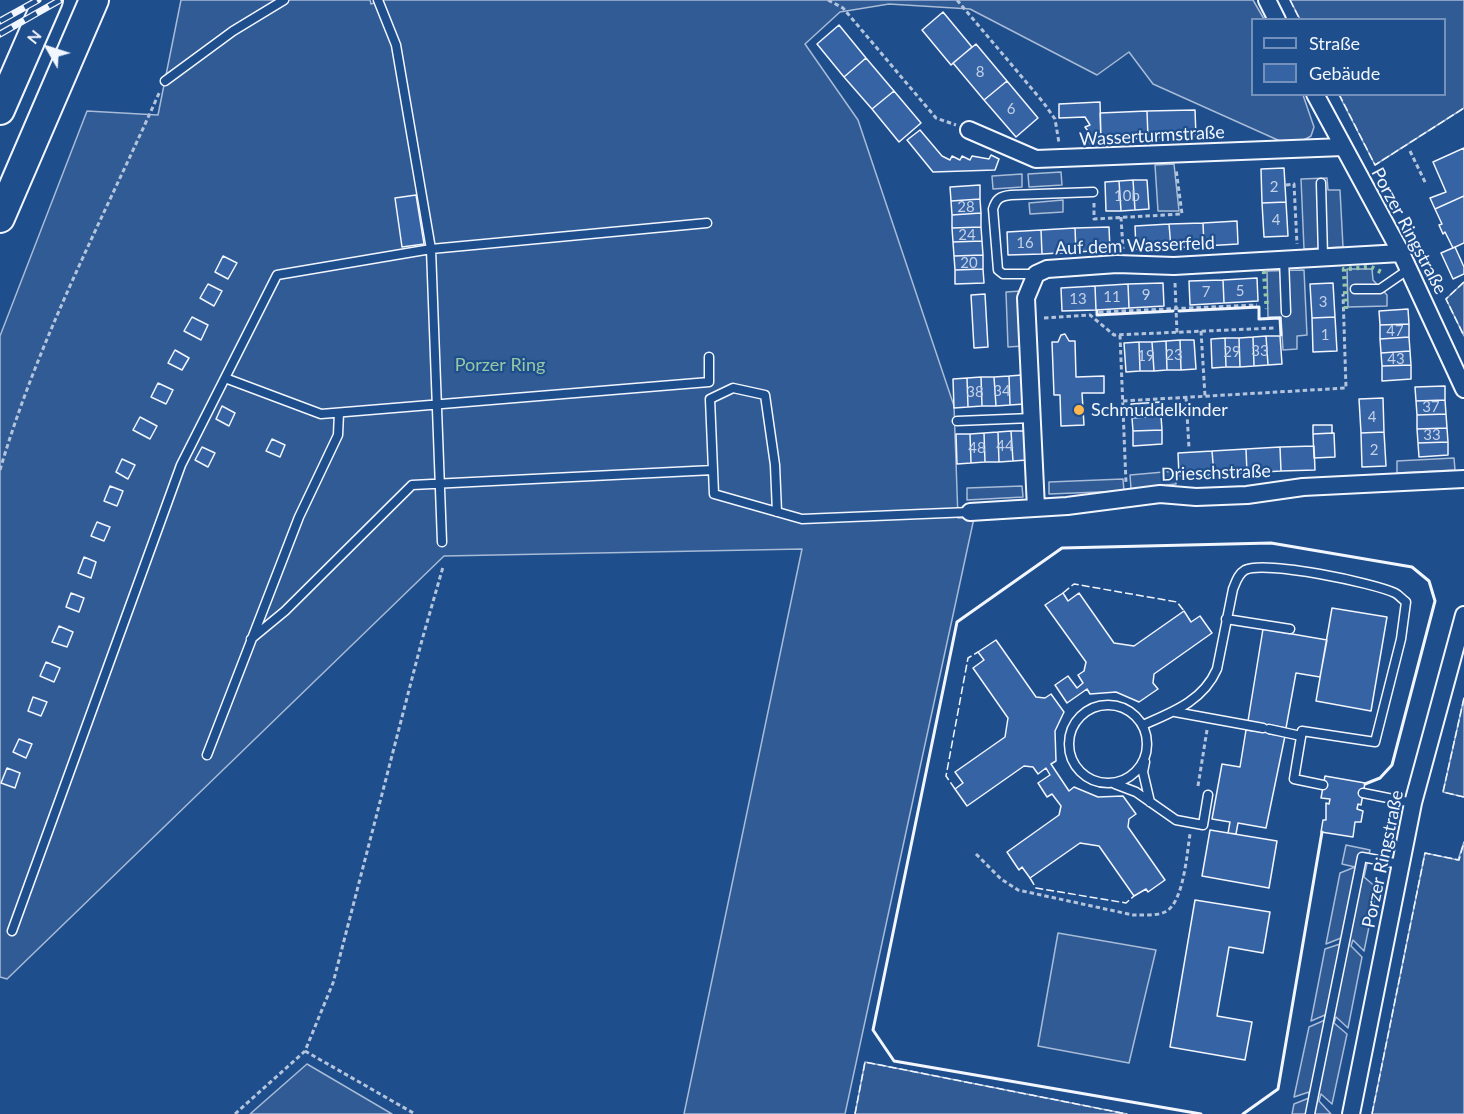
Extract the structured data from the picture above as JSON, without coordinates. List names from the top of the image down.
{
  "streets": {
    "street": [
      "Wasserturmstraße",
      "Porzer Ringstraße",
      "Auf dem Wasserfeld",
      "Drieschstraße"
    ]
  },
  "crossings": [
    ["Wasserturmstraße", "Porzer Ringstraße"],
    ["Porzer Ringstraße", "Auf dem Wasserfeld"],
    ["Auf dem Wasserfeld", "Drieschstraße"]
  ],
  "parks": ["Porzer Ring"],
  "places": ["Schmuddelkinder"],
  "house_numbers": [
    "8",
    "6",
    "2",
    "10b",
    "28",
    "4",
    "24",
    "16",
    "20",
    "5",
    "7",
    "9",
    "11",
    "13",
    "3",
    "47",
    "1",
    "33",
    "29",
    "23",
    "19",
    "43",
    "34",
    "38",
    "37",
    "4",
    "33",
    "44",
    "48",
    "2"
  ],
  "legend": ["Straße", "Gebäude"],
  "north": "top left"
}
